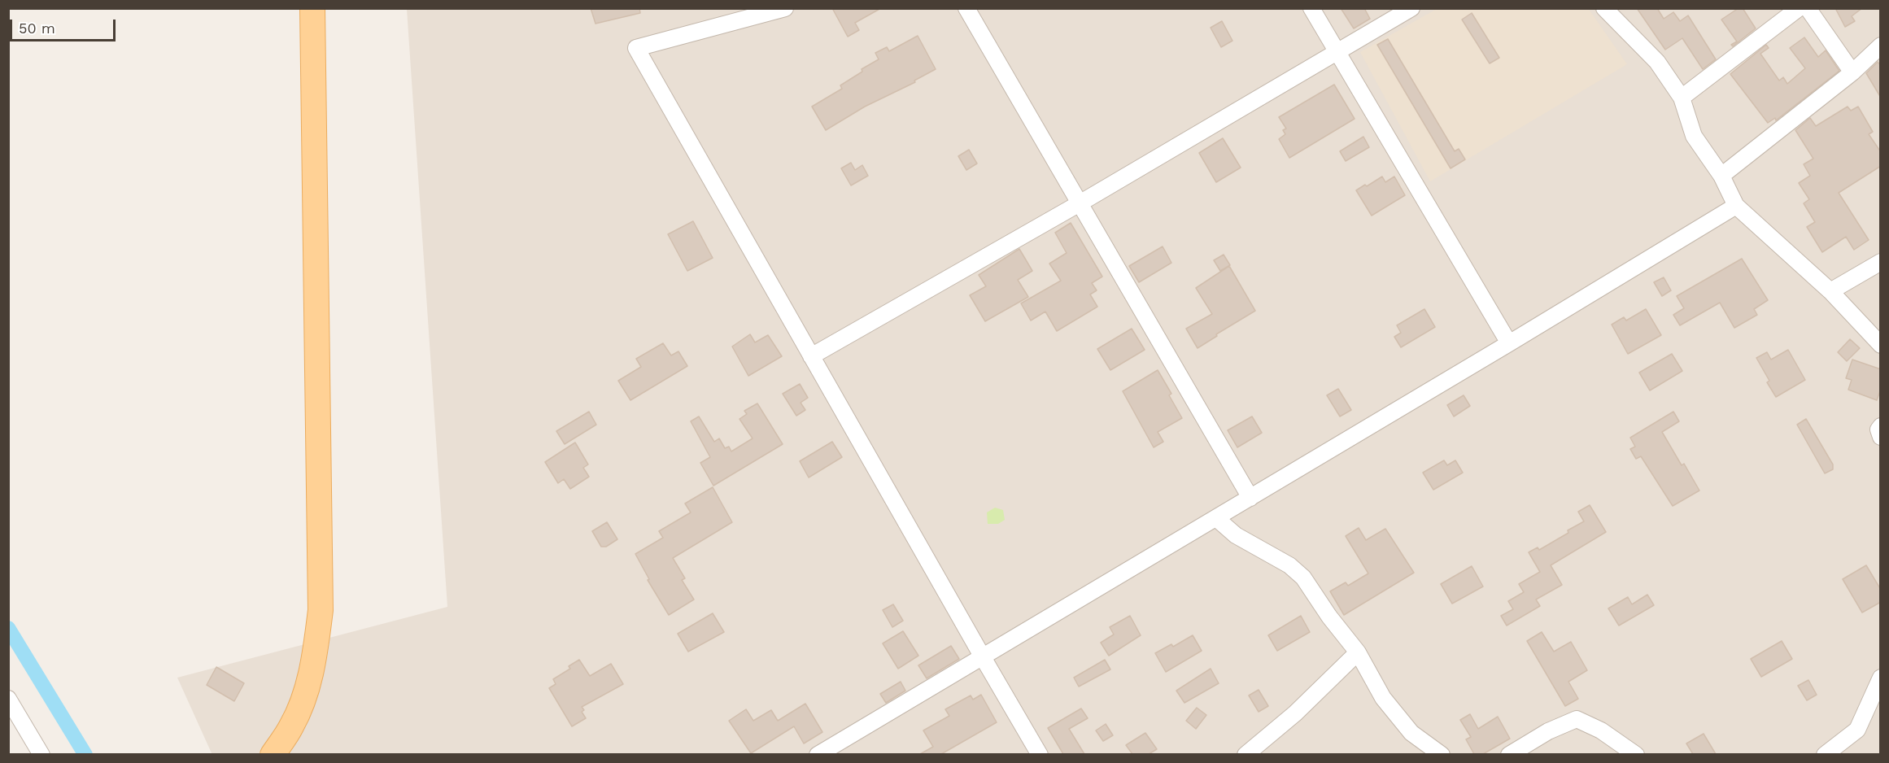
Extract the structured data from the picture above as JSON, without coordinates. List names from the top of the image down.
{
  "scale_bar": "50 m"
}
